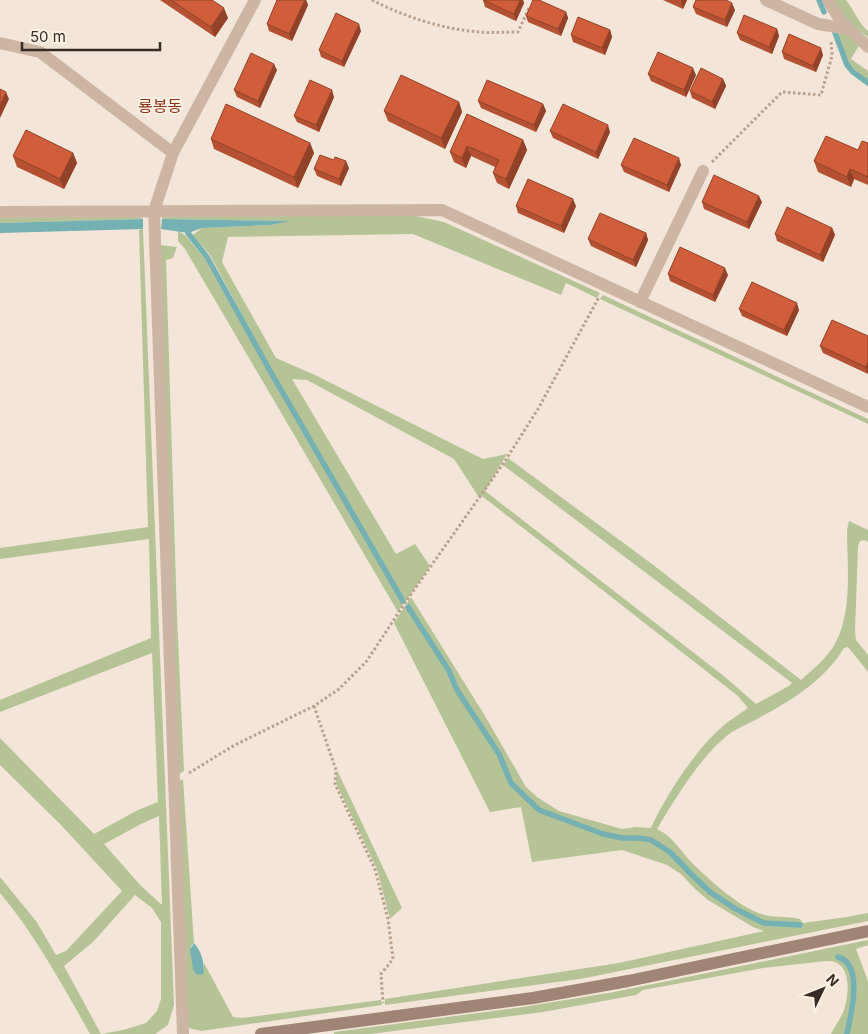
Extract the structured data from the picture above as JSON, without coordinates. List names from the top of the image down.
{
  "districts": ["룡봉동"],
  "scale_bar": "50 m",
  "north": "top right"
}
